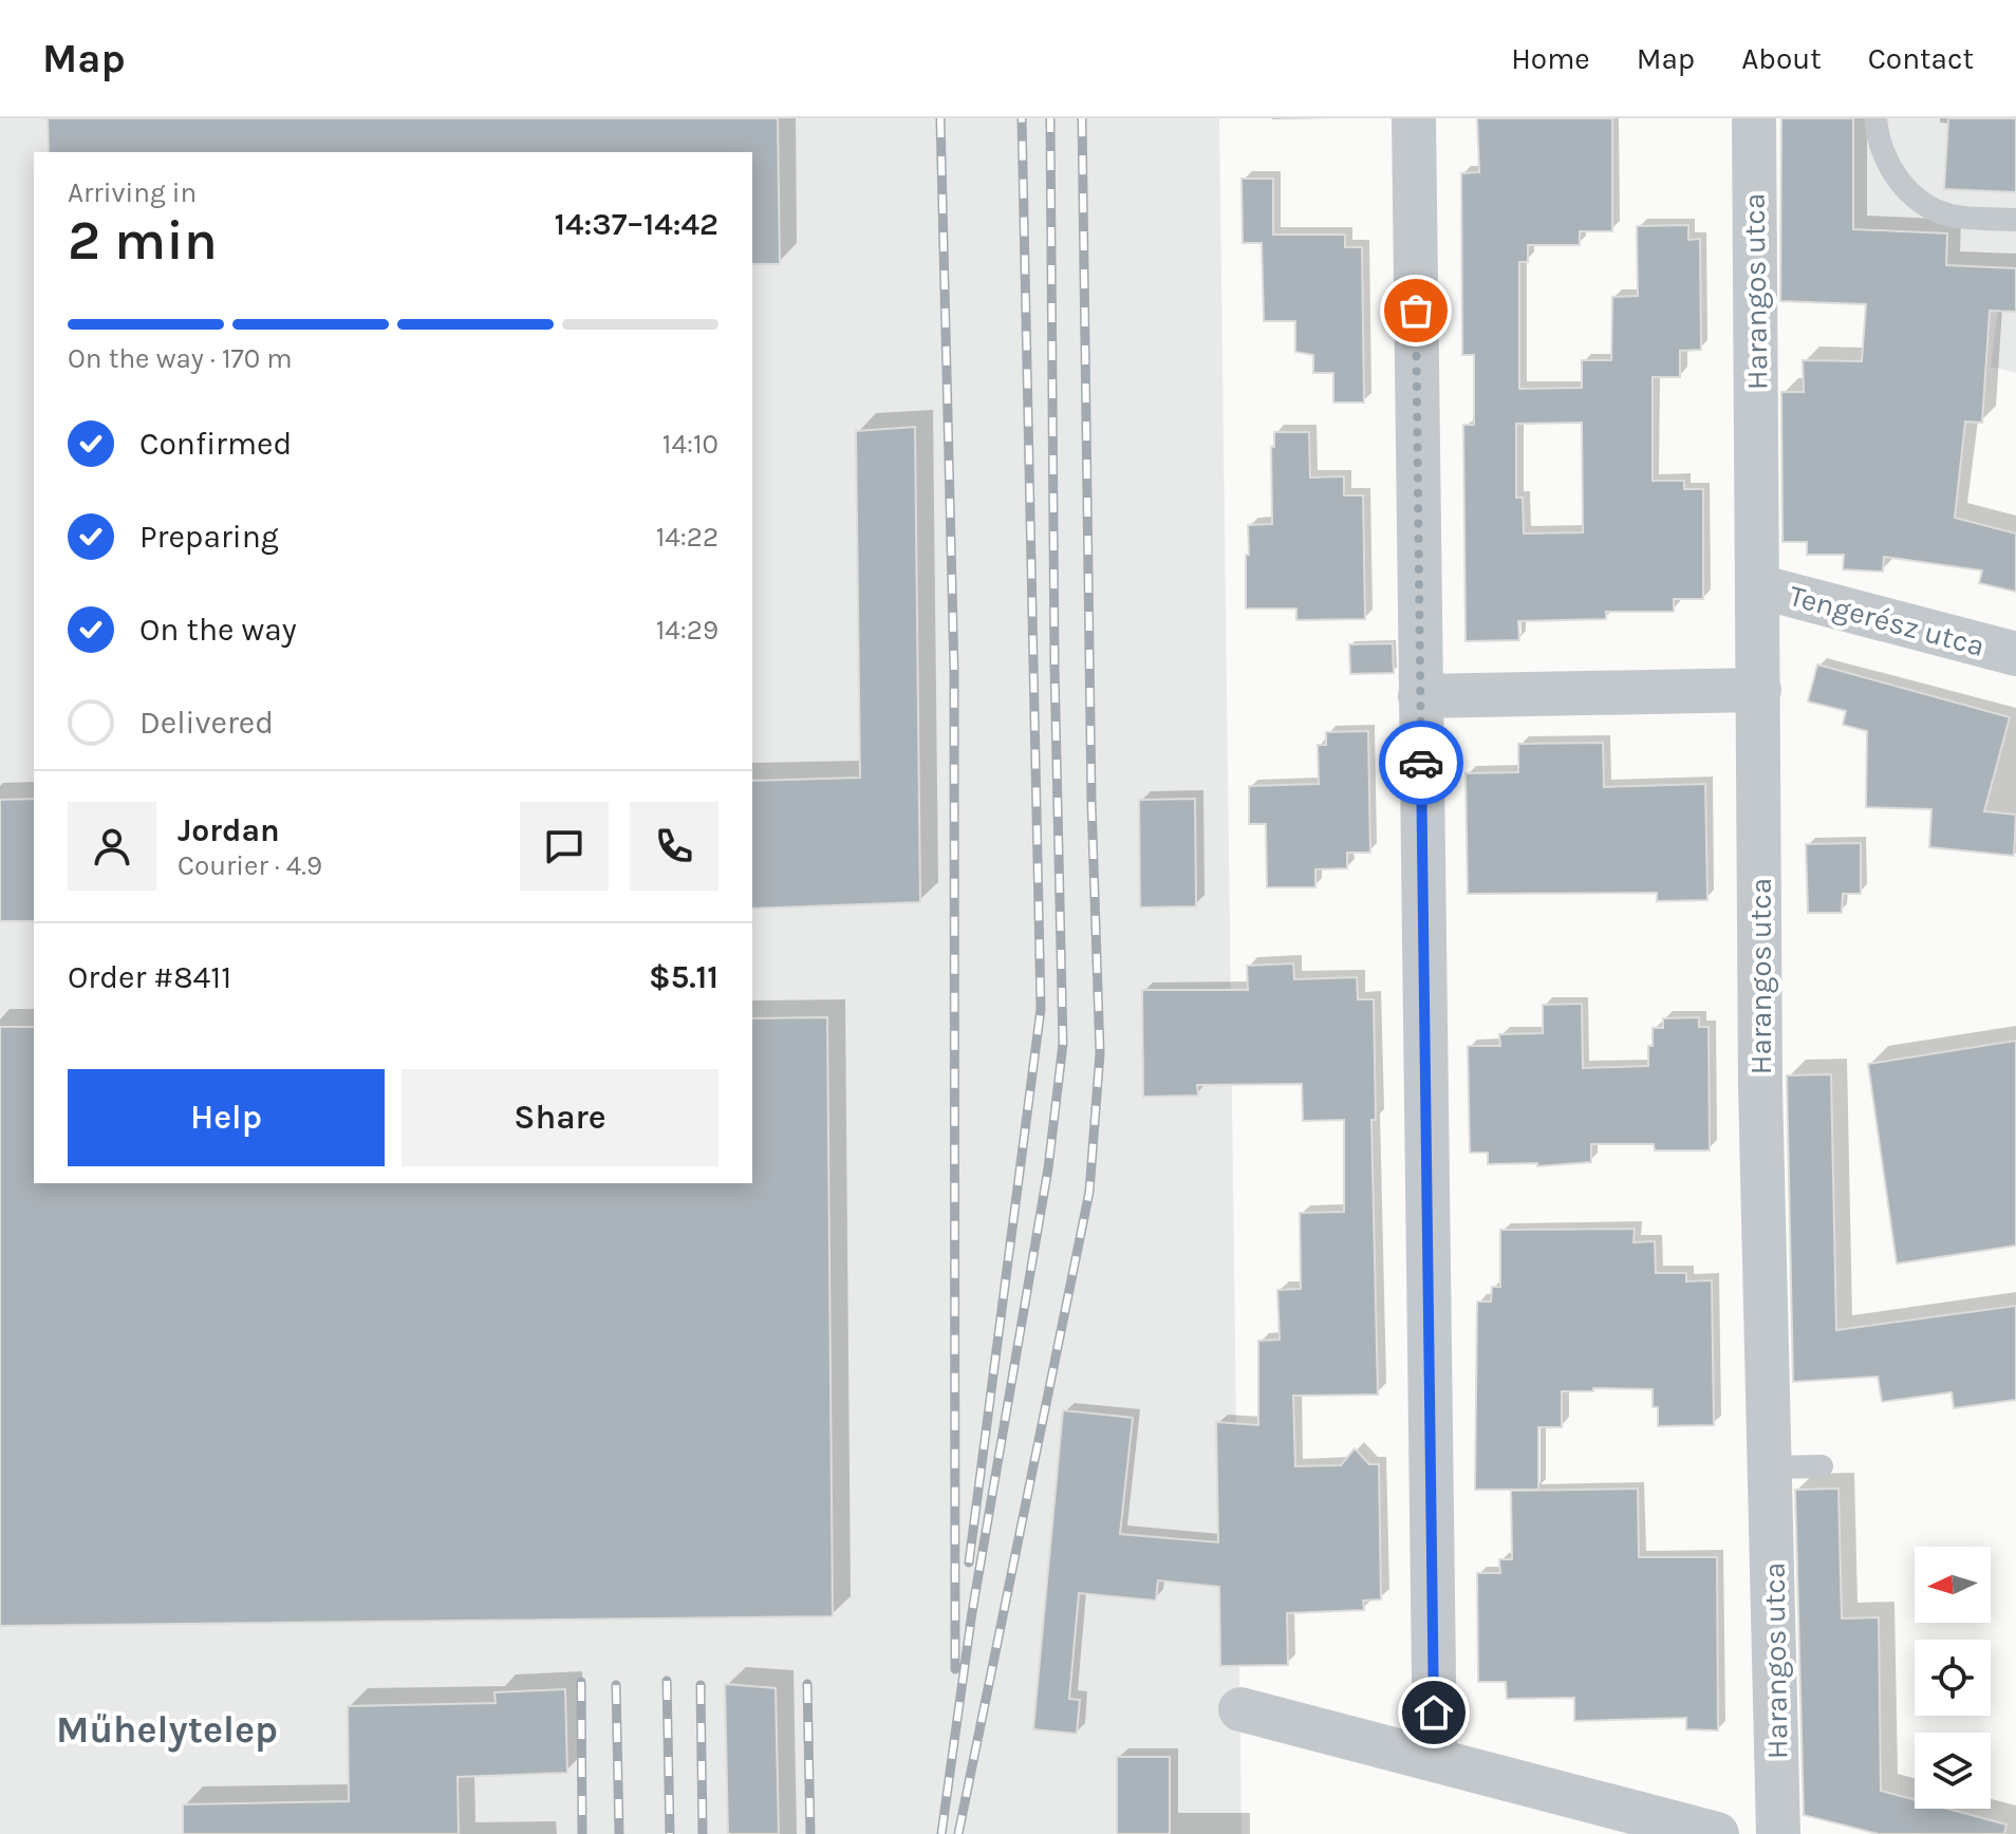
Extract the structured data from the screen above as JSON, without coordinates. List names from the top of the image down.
{
  "streets": {
    "street": ["Harangos utca", "Tengerész utca"]
  },
  "crossings": [
    ["Harangos utca", "Tengerész utca"]
  ],
  "districts": ["Műhelytelep"],
  "north": "left",
  "page": {
    "header": "Map",
    "nav": [
      "Home",
      "Map",
      "About",
      "Contact"
    ],
    "heading": ["2 min", "Arriving in", "14:37–14:42"],
    "panel": [
      "Jordan",
      "Courier · 4.9",
      "Order #8411",
      "$5.11"
    ],
    "bar": "On the way · 170 m",
    "list": [
      ["Confirmed", "14:10"],
      ["Preparing", "14:22"],
      ["On the way", "14:29"],
      "Delivered"
    ],
    "buttons": ["Help", "Share"]
  }
}
